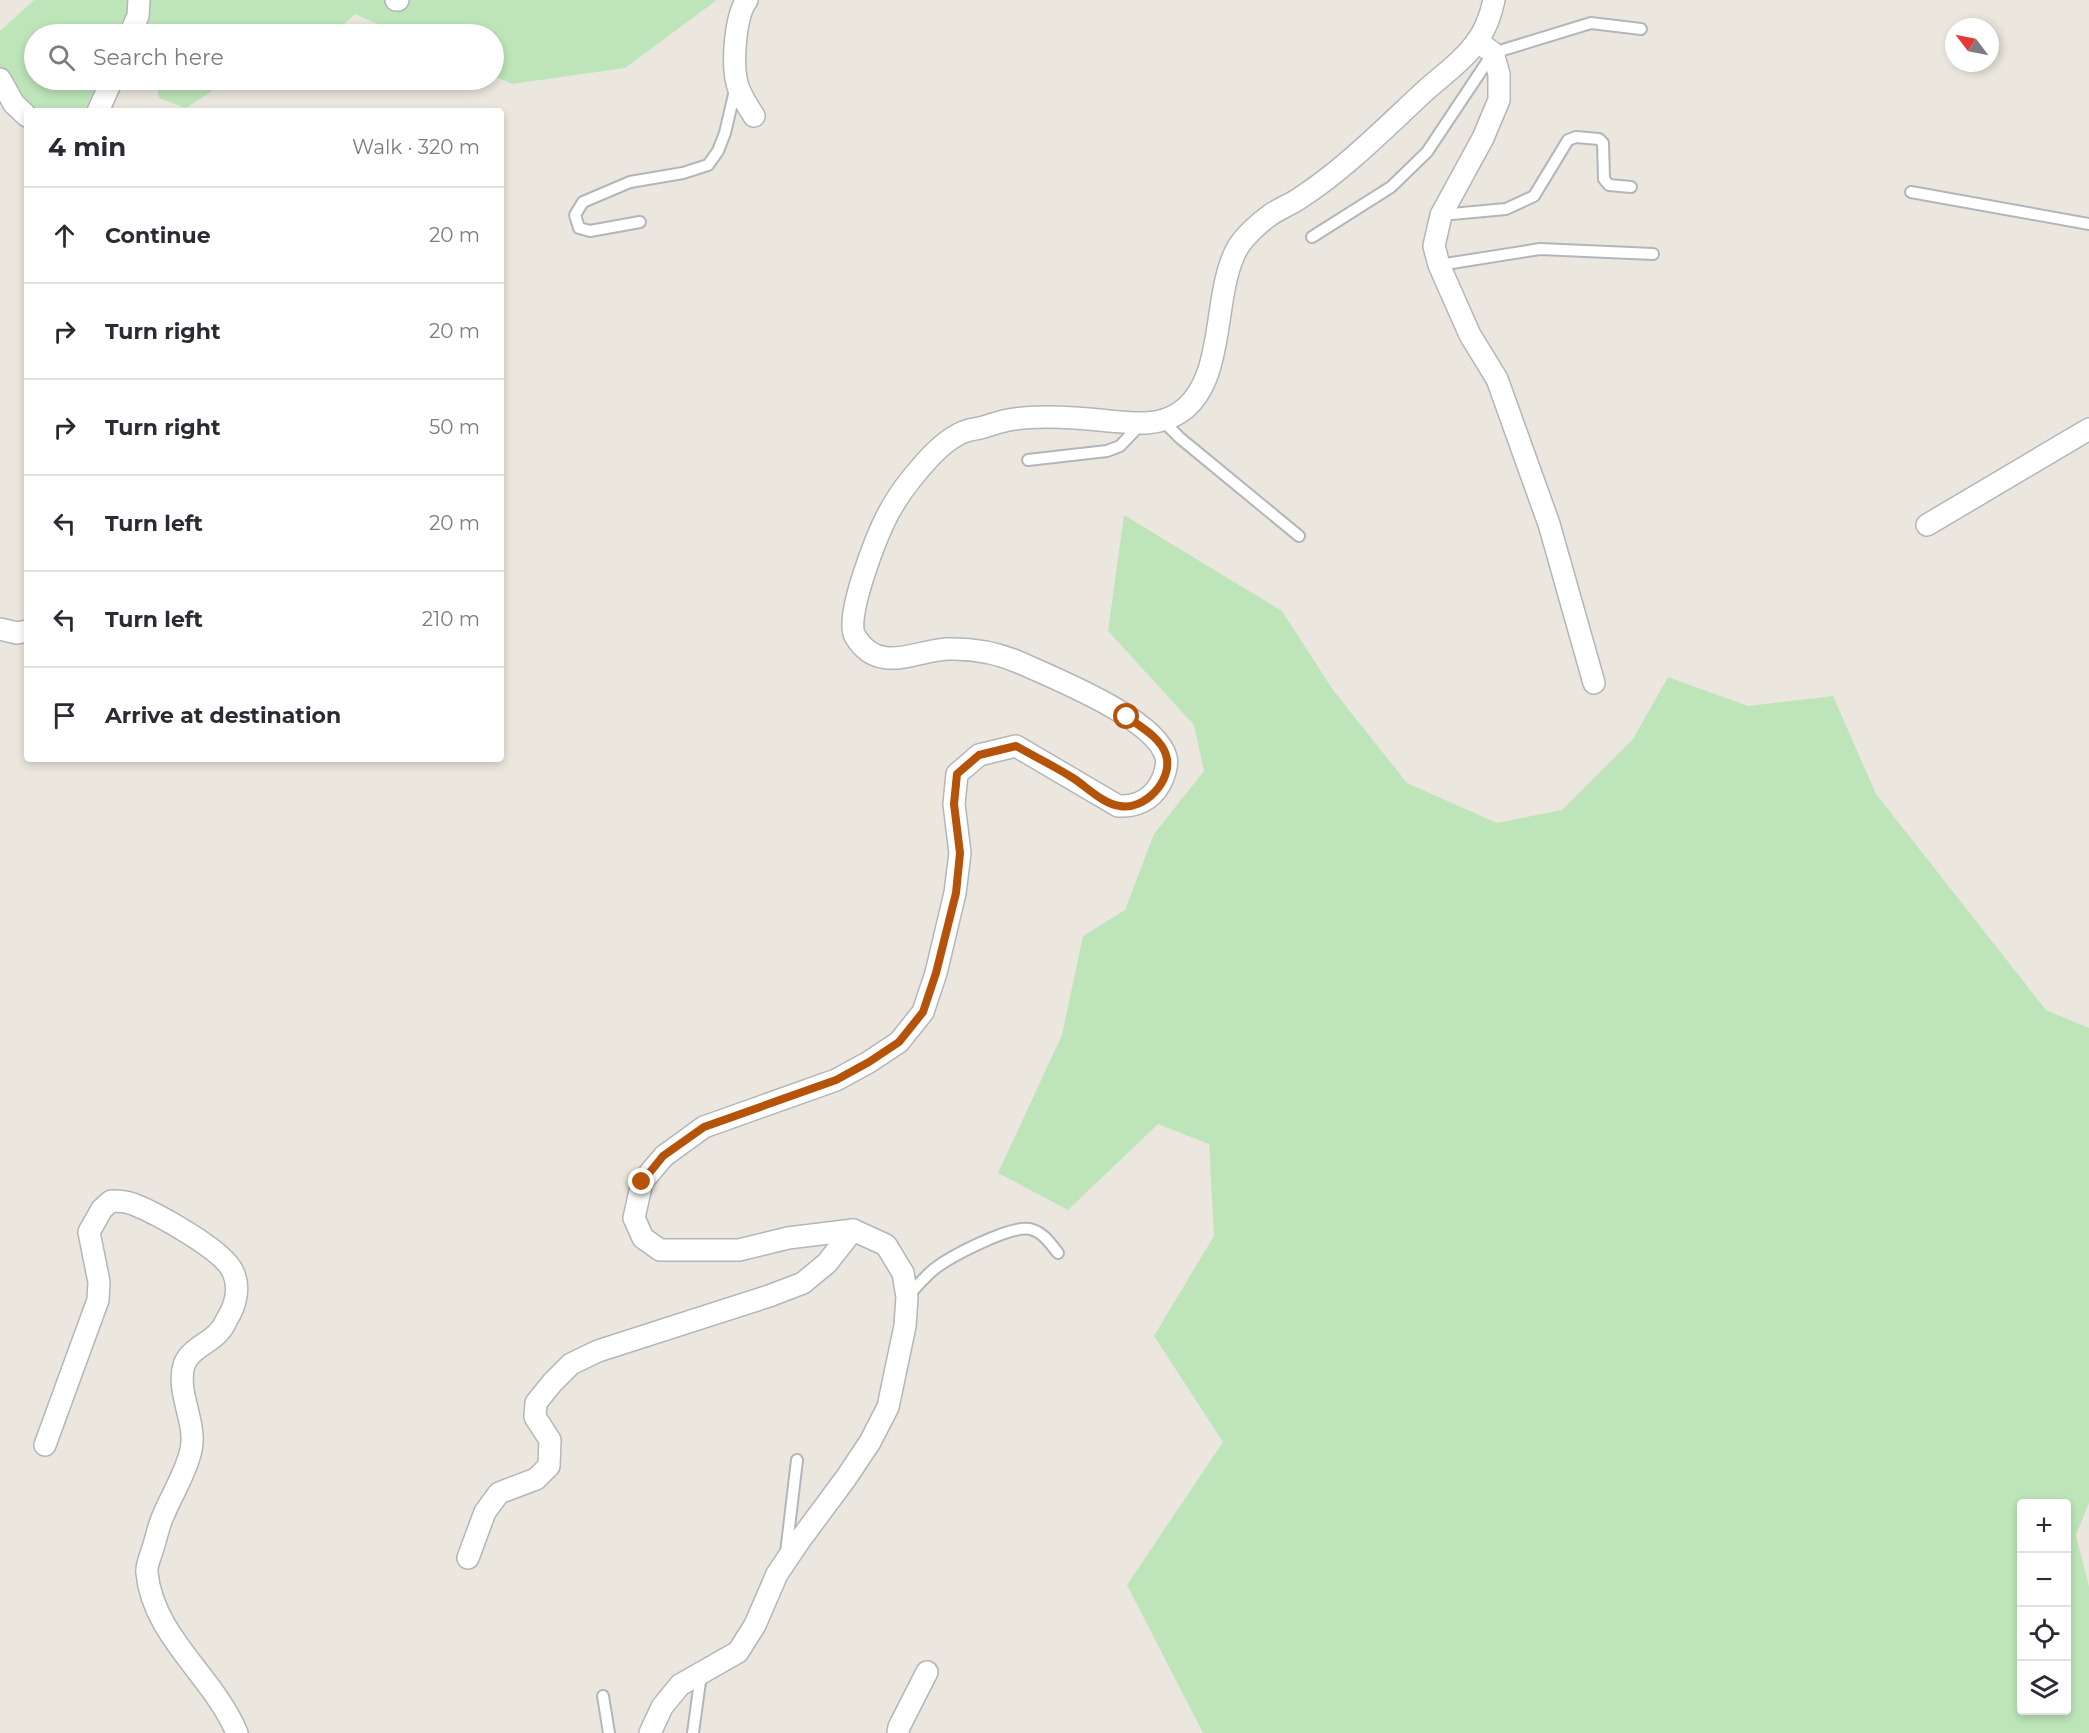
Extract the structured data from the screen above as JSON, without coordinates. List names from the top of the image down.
{
  "north": "top left",
  "page": {
    "search": "Search here",
    "heading": ["4 min", "Walk · 320 m"],
    "list": [
      ["Continue", "20 m"],
      ["Turn right", "20 m"],
      ["Turn right", "50 m"],
      ["Turn left", "20 m"],
      ["Turn left", "210 m"],
      "Arrive at destination"
    ],
    "map_buttons": ["+", "−"]
  }
}
